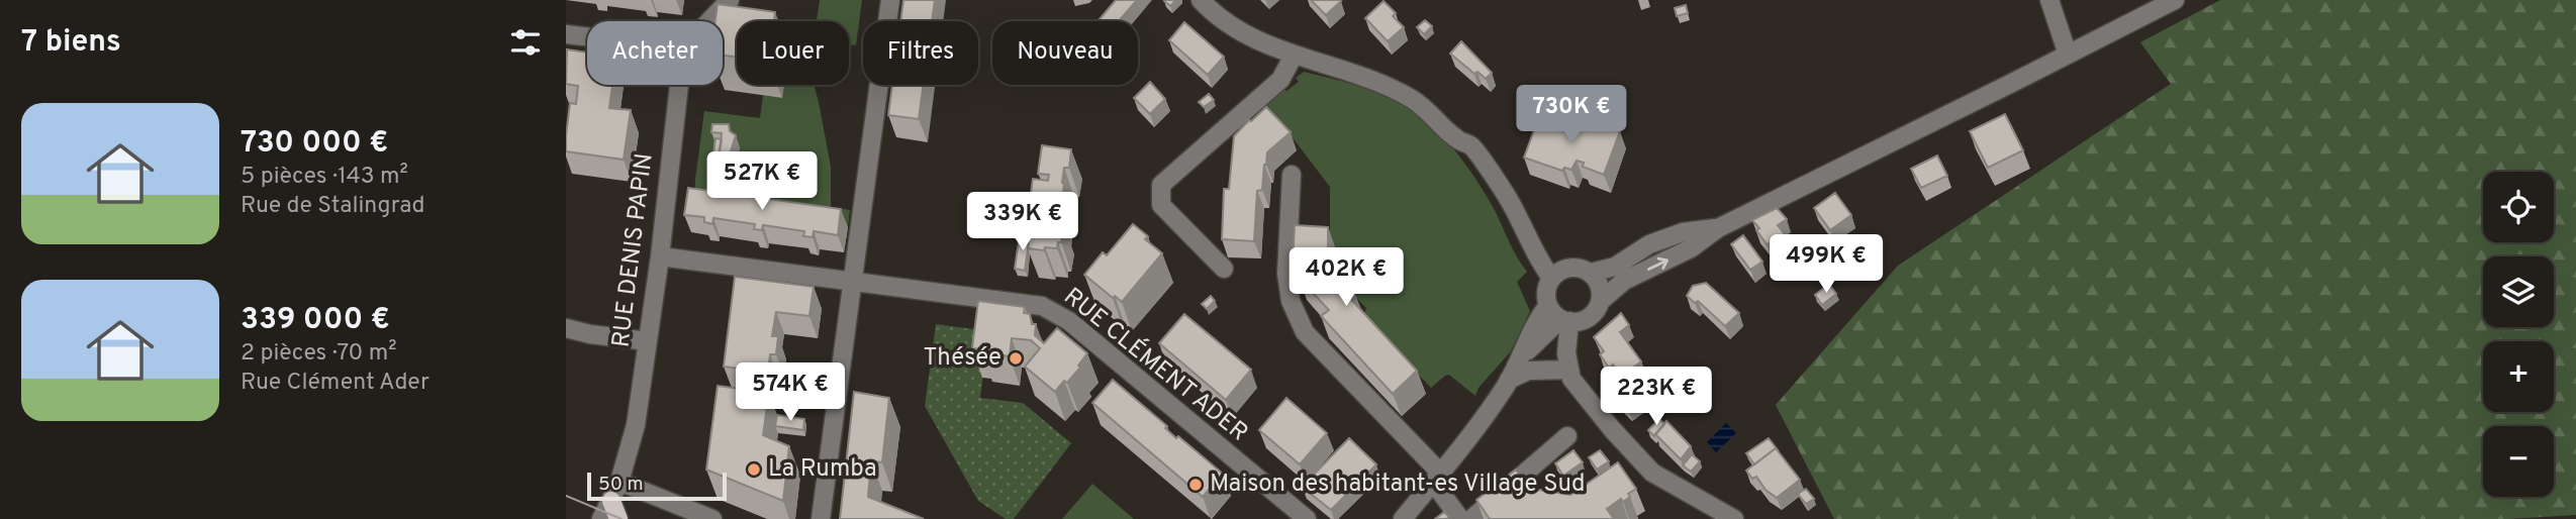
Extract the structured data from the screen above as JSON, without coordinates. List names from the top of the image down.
{
  "streets": {
    "street": ["RUE DENIS PAPIN", "RUE CLÉMENT ADER"]
  },
  "crossings": [
    ["RUE DENIS PAPIN", "RUE CLÉMENT ADER"]
  ],
  "places": ["Thésée", "La Rumba", "Maison des habitant-es Village Sud"],
  "scale_bar": "50 m",
  "page": {
    "heading": "7 biens",
    "chip": [
      "Acheter",
      "Louer",
      "Filtres",
      "Nouveau"
    ],
    "list": [
      {
        "name": "730 000 €",
        "note": "5 pièces · 143 m² · Rue de Stalingrad"
      },
      {
        "name": "339 000 €",
        "note": "2 pièces · 70 m² · Rue Clément Ader"
      }
    ],
    "price": [
      "730K €",
      "527K €",
      "339K €",
      "499K €",
      "402K €",
      "574K €",
      "223K €"
    ],
    "map_buttons": ["+", "−"],
    "scale": "50 m"
  }
}
